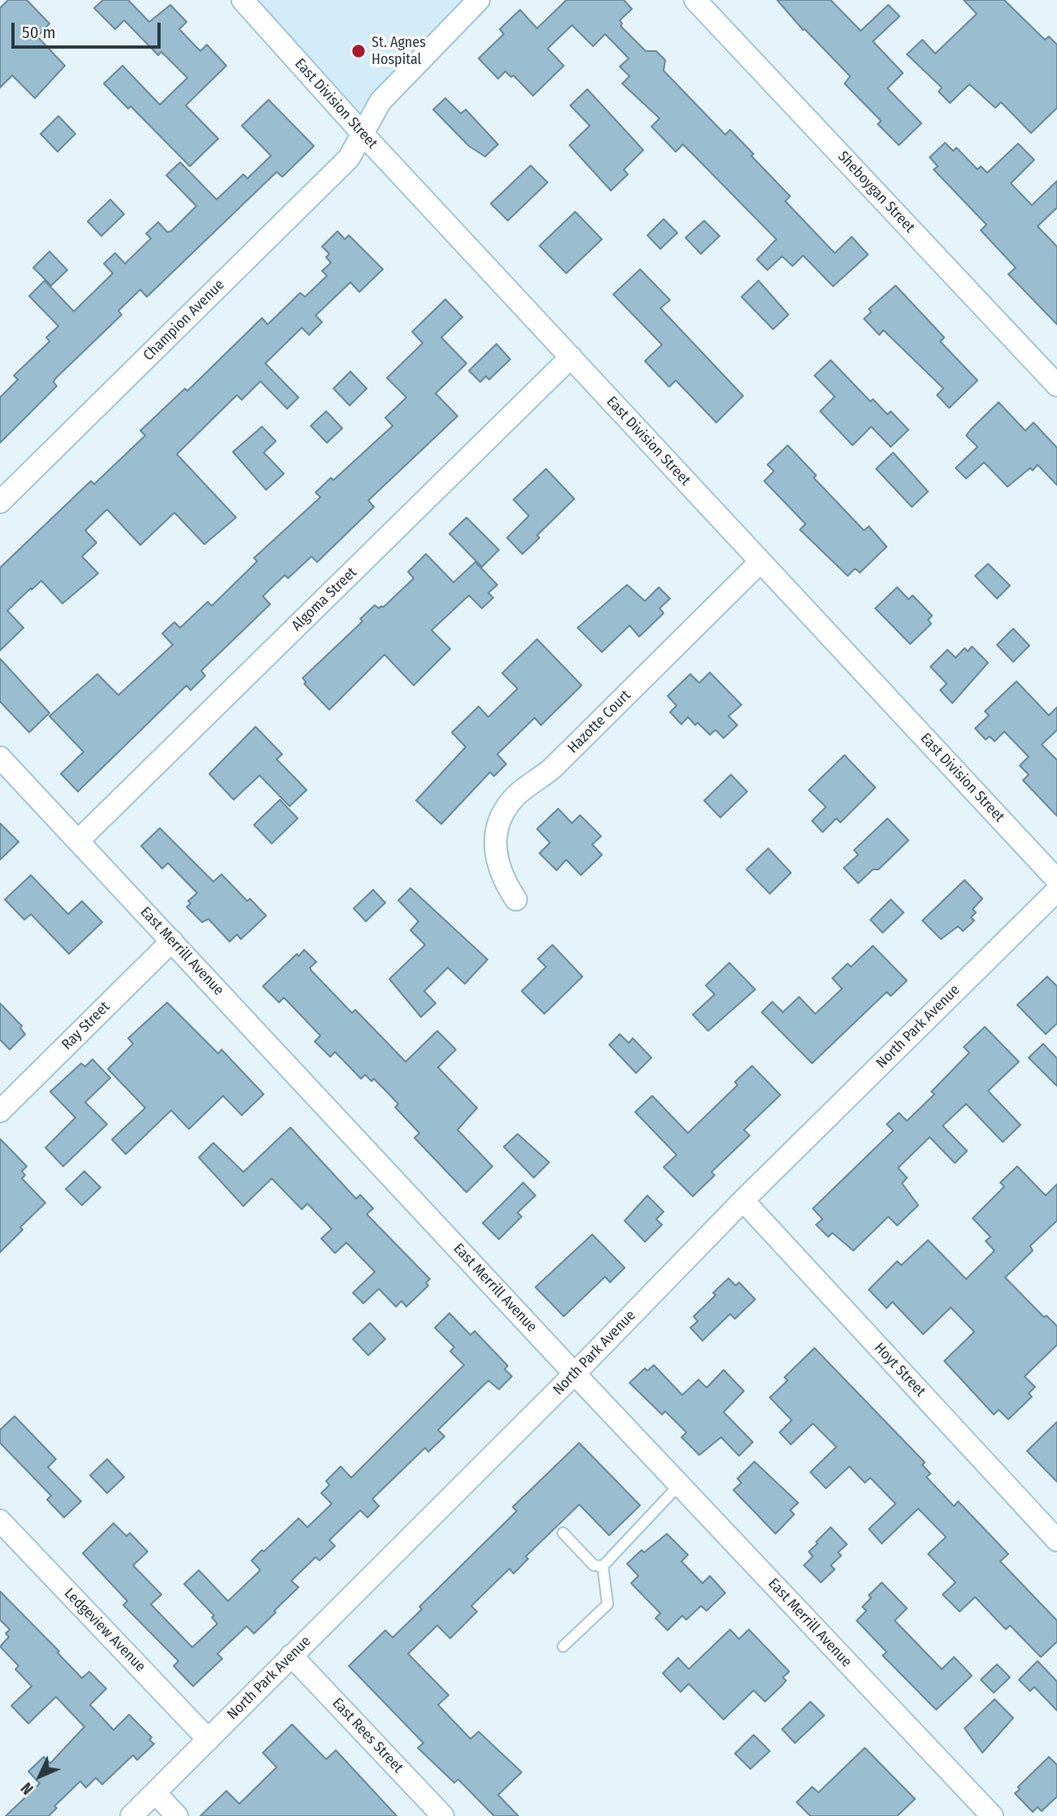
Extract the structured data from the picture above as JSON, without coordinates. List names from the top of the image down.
{
  "streets": {
    "street": [
      "East Division Street",
      "Sheboygan Street",
      "Champion Avenue",
      "Algoma Street",
      "Hazotte Court",
      "East Merrill Avenue",
      "Ray Street",
      "North Park Avenue",
      "Hoyt Street",
      "Ledgeview Avenue",
      "East Rees Street"
    ]
  },
  "crossings": [
    ["East Division Street", "Champion Avenue"],
    ["East Division Street", "Algoma Street"],
    ["East Division Street", "Hazotte Court"],
    ["Algoma Street", "East Merrill Avenue"],
    ["East Merrill Avenue", "Ray Street"],
    ["East Merrill Avenue", "North Park Avenue"],
    ["North Park Avenue", "Hoyt Street"],
    ["North Park Avenue", "Ledgeview Avenue"],
    ["North Park Avenue", "East Rees Street"]
  ],
  "places": ["St. Agnes Hospital"],
  "scale_bar": "50 m",
  "north": "bottom left"
}
